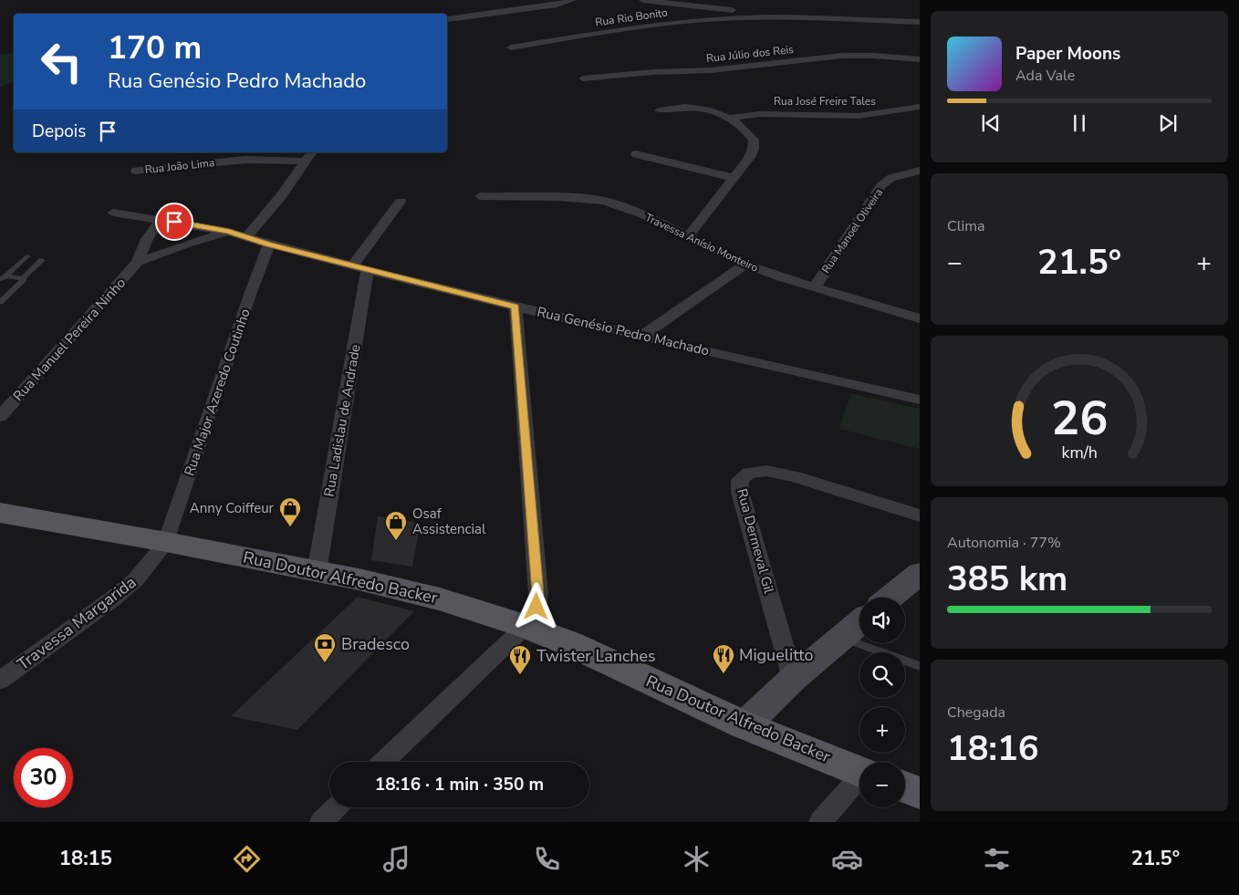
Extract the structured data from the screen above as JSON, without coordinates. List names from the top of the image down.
{
  "streets": {
    "main road": ["Rua Doutor Alfredo Backer"],
    "street": [
      "Rua Rio Bonito",
      "Rua Júlio dos Reis",
      "Rua José Freire Tales",
      "Rua João Lima",
      "Rua Manoel Oliveira",
      "Travessa Anísio Monteiro",
      "Rua Genésio Pedro Machado",
      "Rua Manuel Pereira Ninho",
      "Rua Major Azeredo Coutinho",
      "Rua Ladislau de Andrade",
      "Rua Dermeval Gil",
      "Travessa Margarida"
    ]
  },
  "crossings": [
    ["Rua Manoel Oliveira", "Travessa Anísio Monteiro"],
    ["Rua Genésio Pedro Machado", "Rua Manuel Pereira Ninho"],
    ["Rua Genésio Pedro Machado", "Rua Major Azeredo Coutinho"],
    ["Rua Genésio Pedro Machado", "Rua Ladislau de Andrade"],
    ["Rua Major Azeredo Coutinho", "Rua Doutor Alfredo Backer"],
    ["Rua Major Azeredo Coutinho", "Travessa Margarida"],
    ["Rua Ladislau de Andrade", "Rua Doutor Alfredo Backer"],
    ["Rua Doutor Alfredo Backer", "Travessa Margarida"]
  ],
  "places": {
    "shop": ["Anny Coiffeur", "Osaf Assistencial"],
    "bank": ["Bradesco"],
    "restaurant": ["Miguelitto", "Twister Lanches"]
  },
  "page": {
    "turn": ["170 m", "Rua Genésio Pedro Machado"],
    "song": ["Paper Moons", "Ada Vale"],
    "then": "Depois",
    "tile": [
      "Clima",
      ["Autonomia · 77%", "385 km"],
      ["Chegada", "18:16"]
    ],
    "heat": ["−", "21.5°", "+"],
    "map_buttons": ["+", "−"],
    "limit": "30",
    "trip": "18:16 · 1 min · 350 m",
    "tabs": ["18:15", "21.5°"],
    "gauge": ["26", "km/h"]
  }
}
